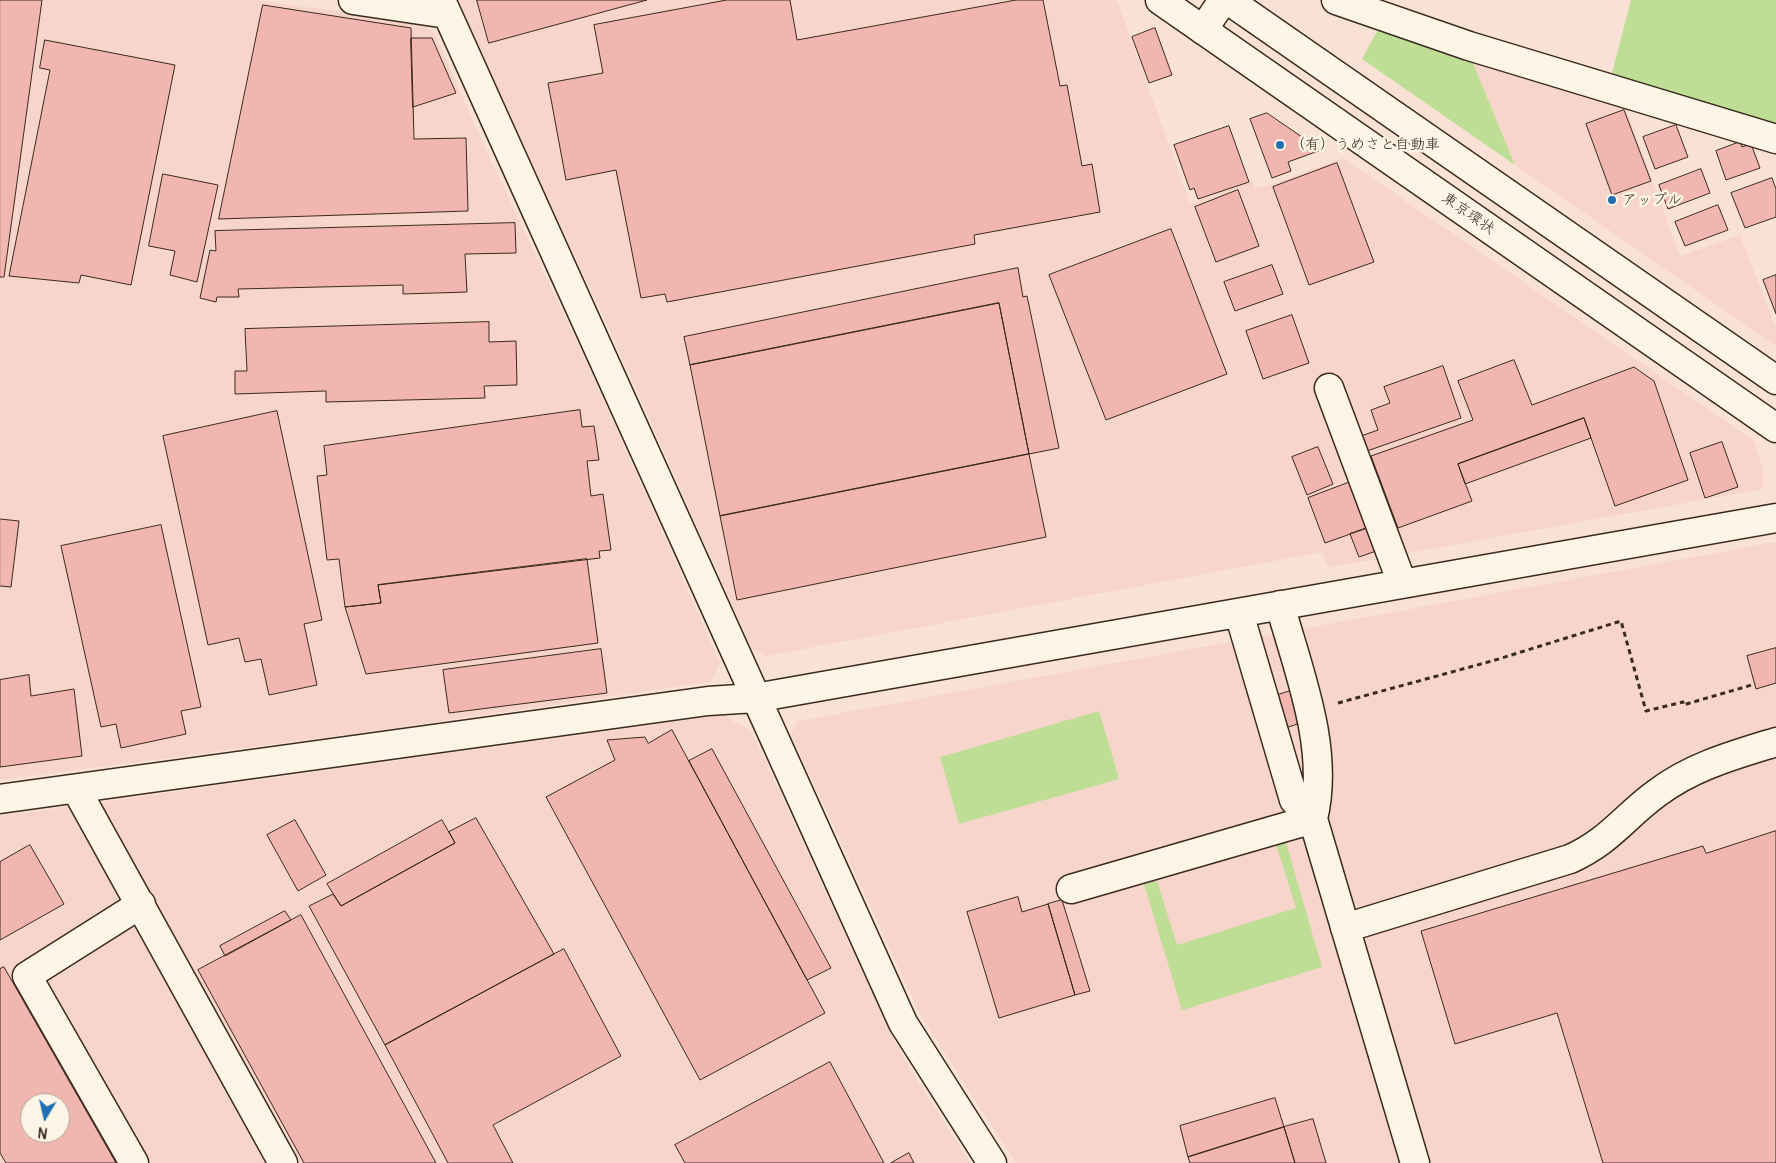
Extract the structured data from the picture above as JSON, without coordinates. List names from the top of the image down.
{
  "streets": {
    "main road": ["東京環状"]
  },
  "places": ["（有）うめさと自動車", "アップル"],
  "north": "bottom"
}
